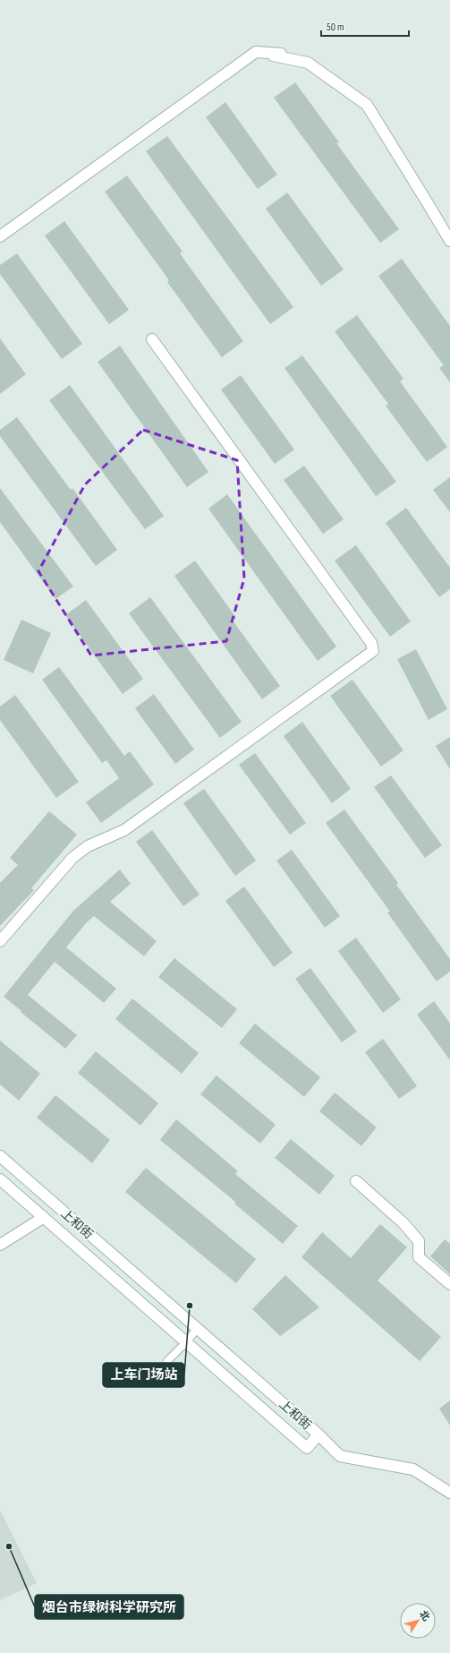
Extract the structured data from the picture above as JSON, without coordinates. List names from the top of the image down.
{
  "streets": {
    "street": ["上和街"]
  },
  "places": ["上车门场站", "烟台市绿树科学研究所"],
  "scale_bar": "50 m",
  "north": "top right"
}
